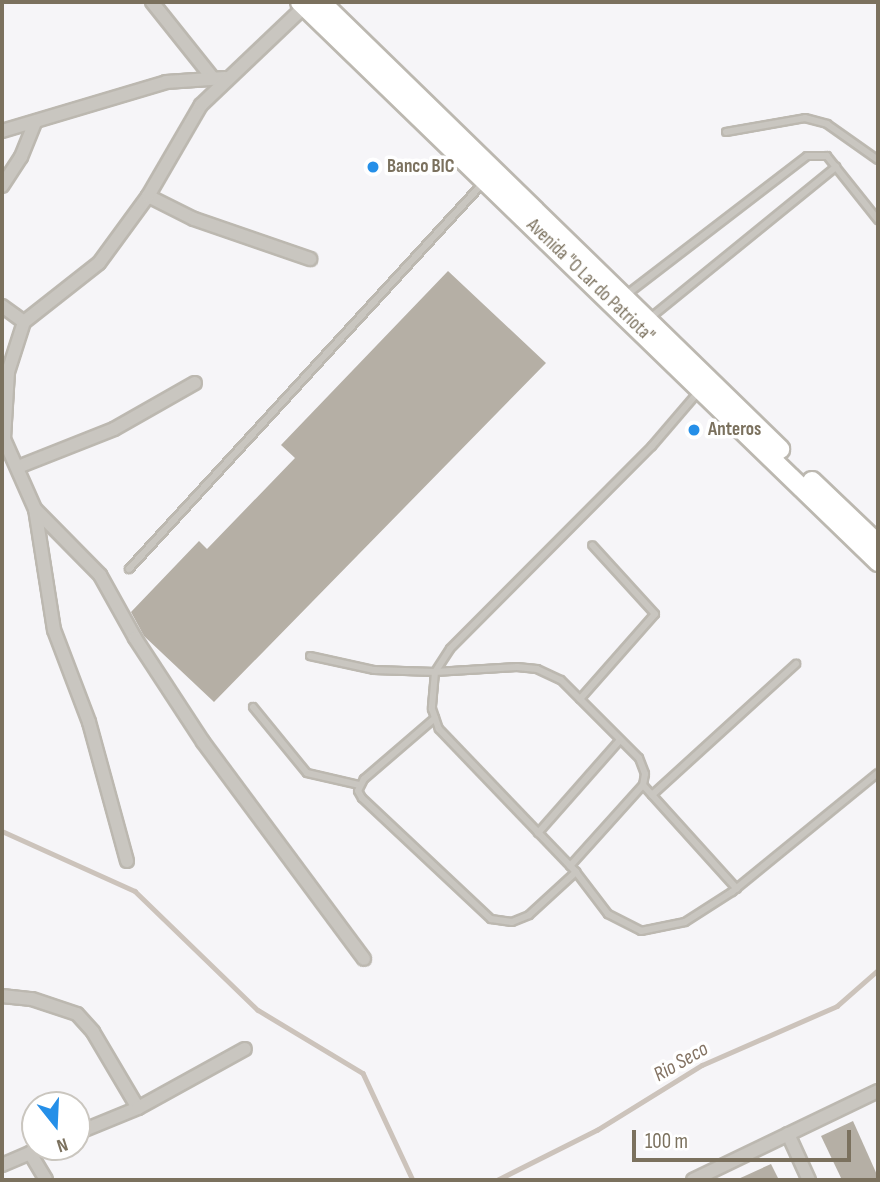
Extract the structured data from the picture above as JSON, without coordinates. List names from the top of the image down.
{
  "streets": {
    "main road": ["Avenida \"O Lar do Patriota\""]
  },
  "water": ["Rio Seco"],
  "places": ["Banco BIC", "Anteros"],
  "scale_bar": "100 m",
  "north": "bottom"
}
